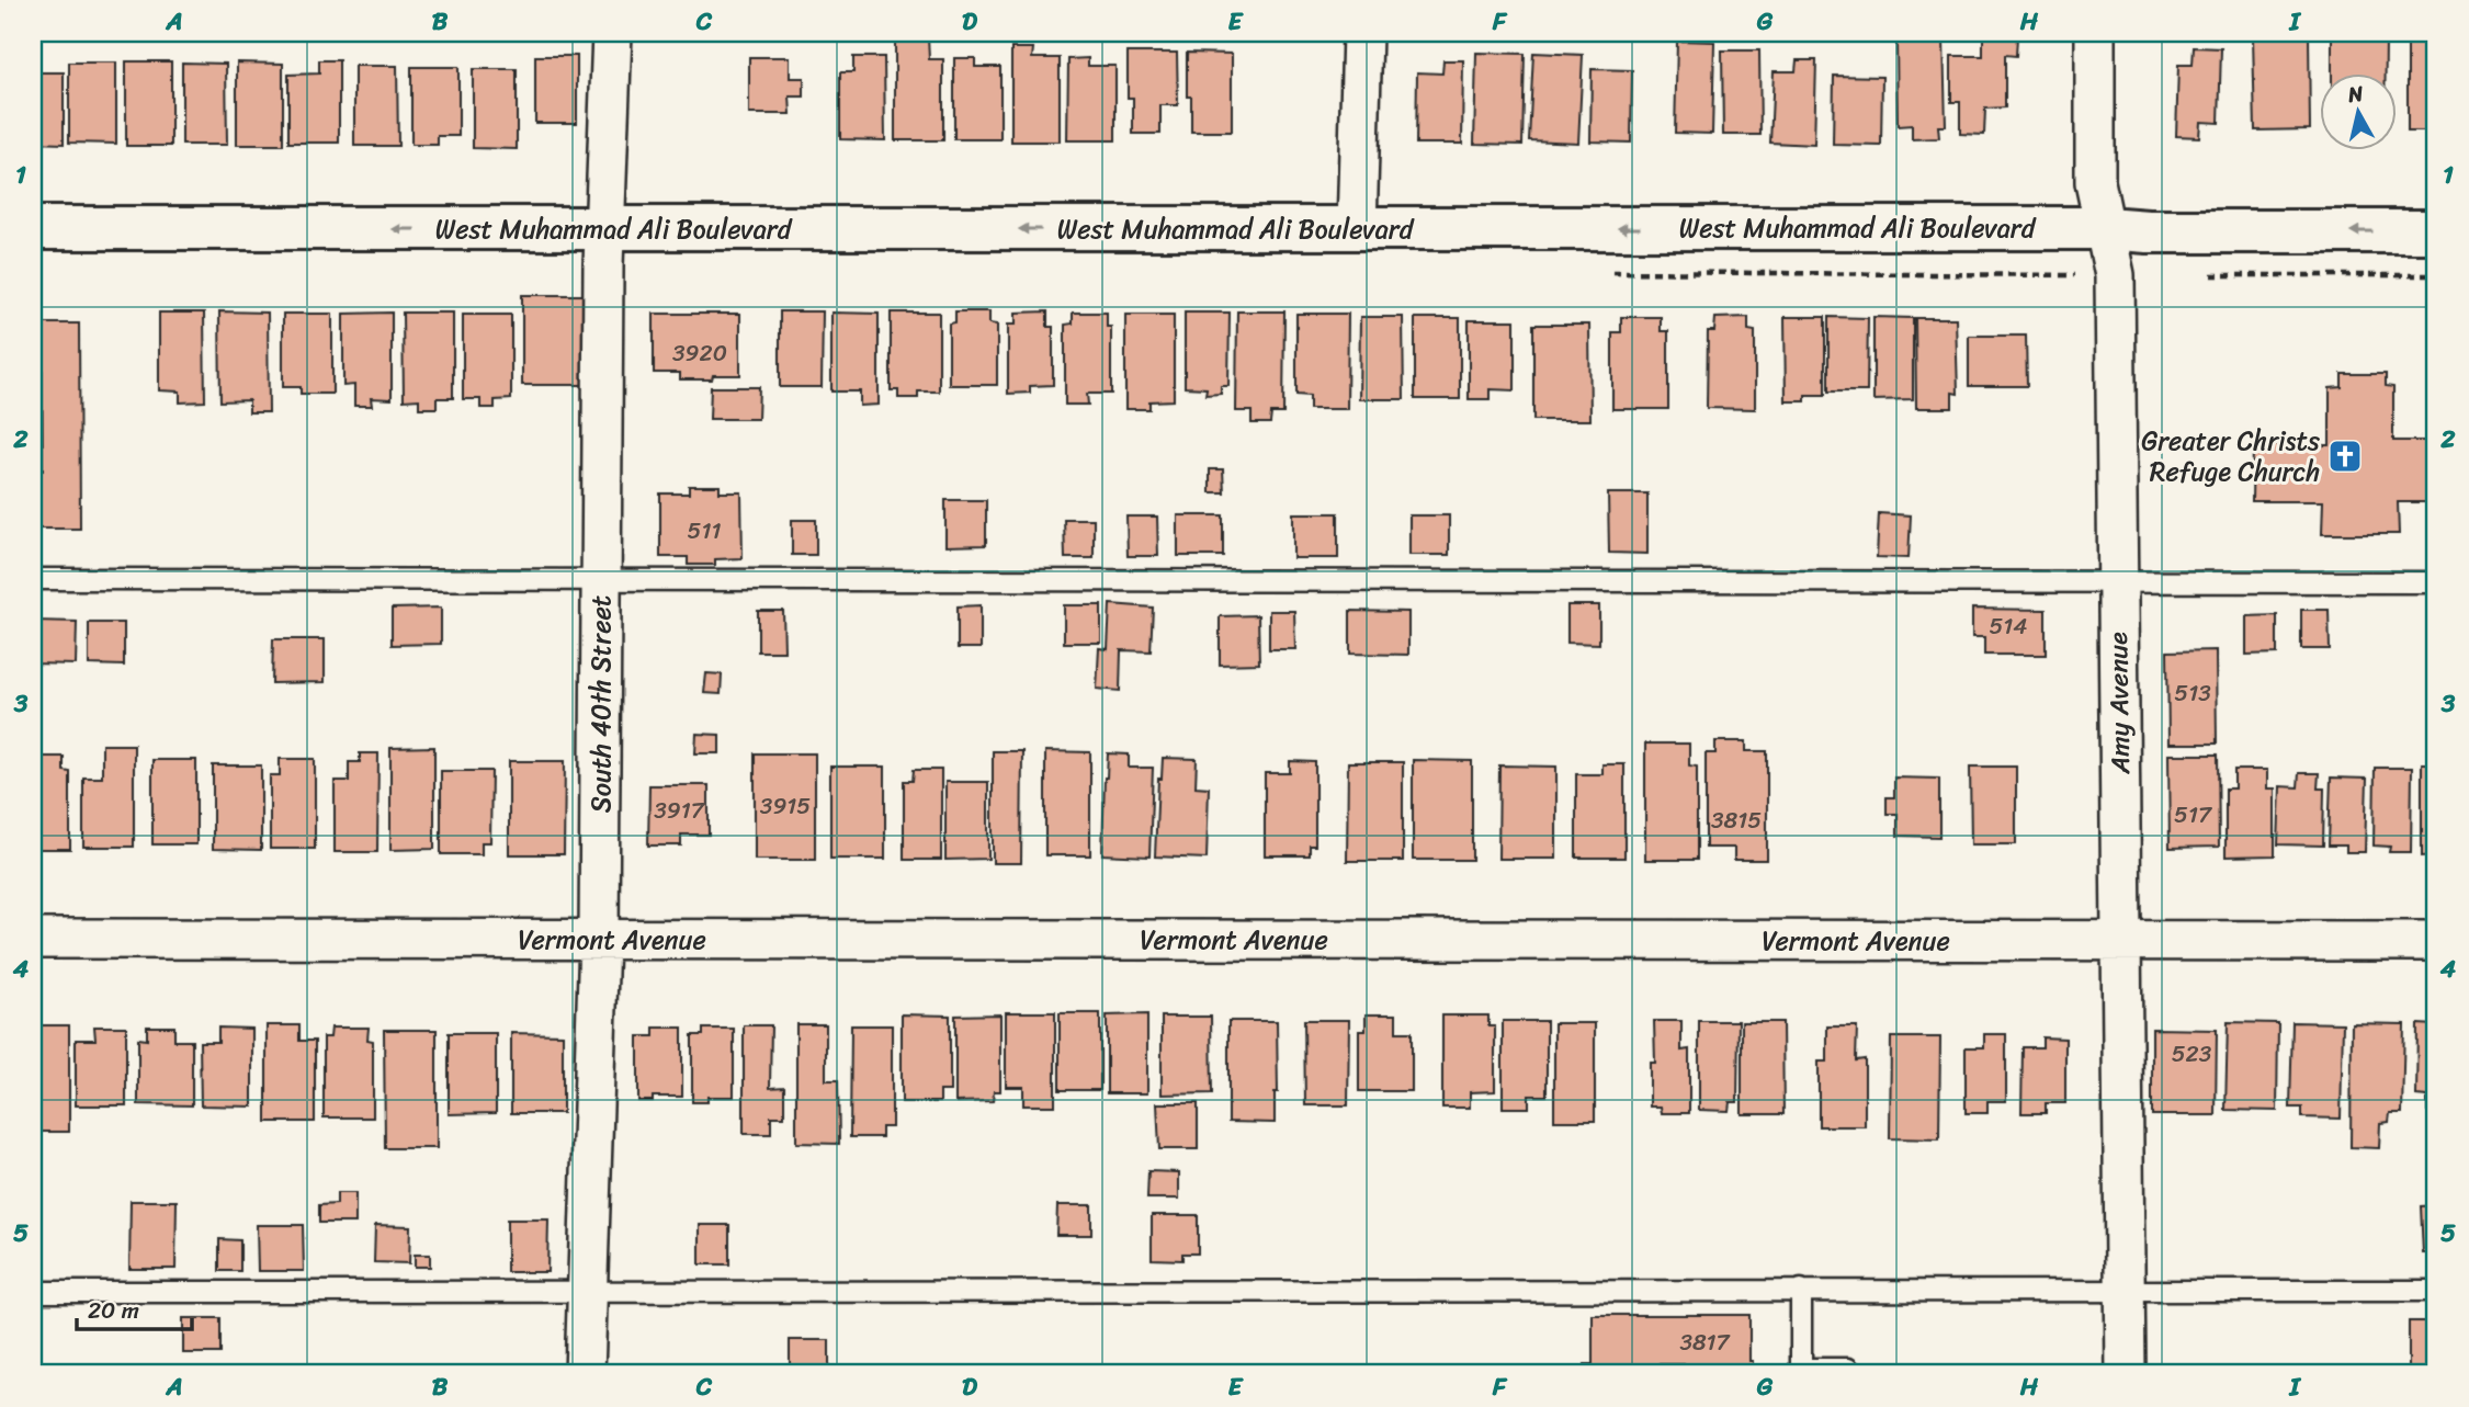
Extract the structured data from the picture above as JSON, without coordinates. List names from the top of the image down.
{
  "streets": {
    "street": [
      "West Muhammad Ali Boulevard",
      "Amy Avenue",
      "South 40th Street",
      "Vermont Avenue"
    ]
  },
  "crossings": [
    ["West Muhammad Ali Boulevard", "Amy Avenue"],
    ["West Muhammad Ali Boulevard", "South 40th Street"],
    ["Amy Avenue", "Vermont Avenue"],
    ["South 40th Street", "Vermont Avenue"]
  ],
  "one_way": ["West Muhammad Ali Boulevard"],
  "places": {
    "church": ["Greater Christs Refuge Church"]
  },
  "house_numbers": [
    "3920",
    "511",
    "514",
    "513",
    "3915",
    "3917",
    "517",
    "3815",
    "523",
    "3817"
  ],
  "scale_bar": "20 m",
  "north": "top",
  "grid": {
    "columns": [
      "A",
      "B",
      "C",
      "D",
      "E",
      "F",
      "G",
      "H",
      "I"
    ],
    "rows": [
      "1",
      "2",
      "3",
      "4",
      "5"
    ]
  }
}
